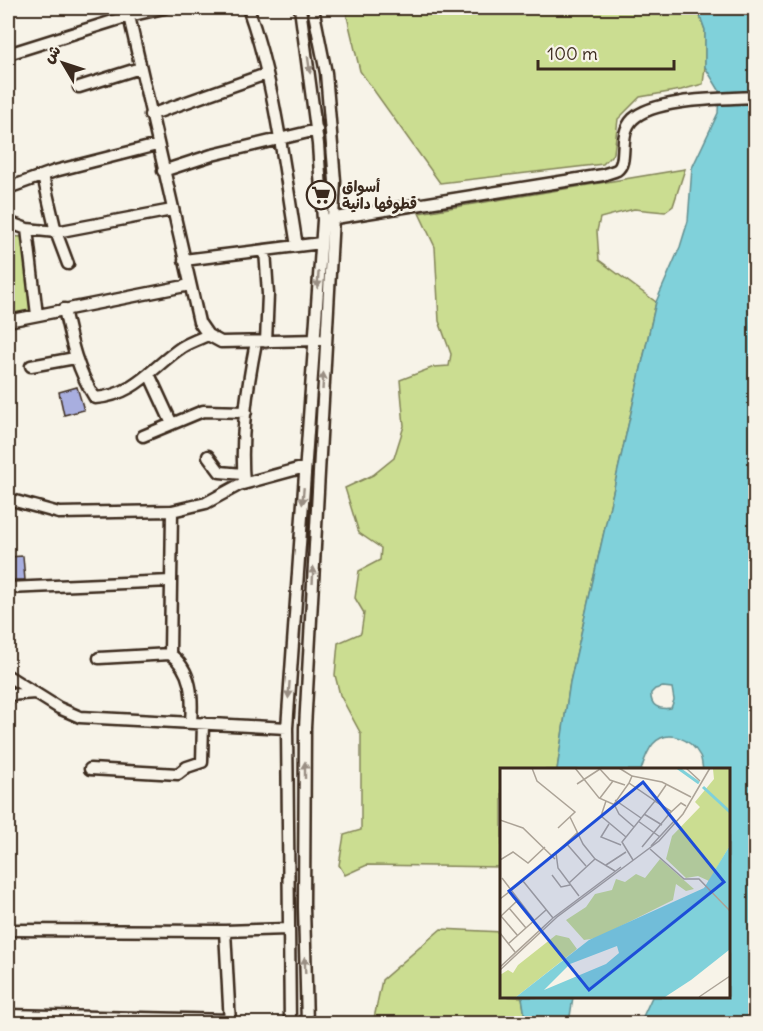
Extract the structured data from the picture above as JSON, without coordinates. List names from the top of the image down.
{
  "places": {
    "supermarket": ["أسواق قطوفها دانية"]
  },
  "scale_bar": "100 m",
  "north": "top left"
}
